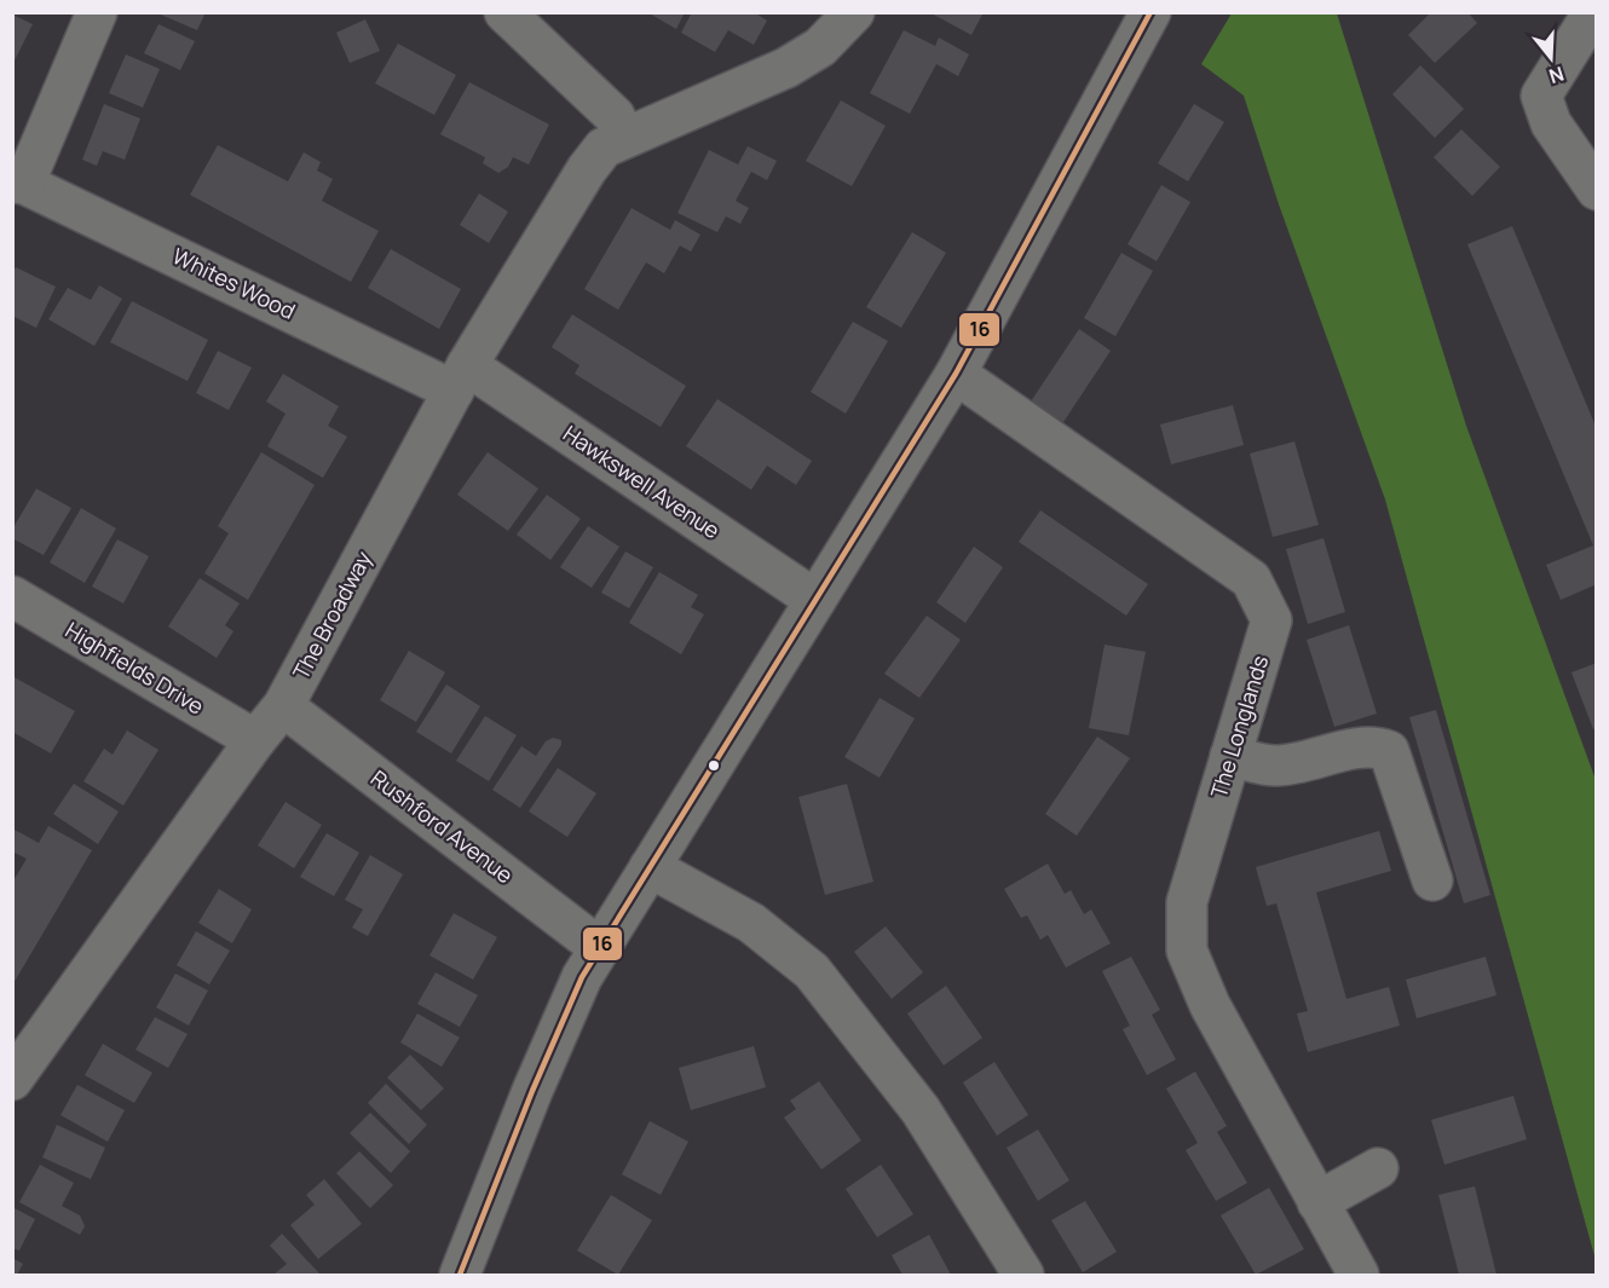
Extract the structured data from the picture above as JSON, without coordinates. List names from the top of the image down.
{
  "streets": {
    "street": [
      "Whites Wood",
      "Hawkswell Avenue",
      "The Broadway",
      "Highfields Drive",
      "The Longlands",
      "Rushford Avenue"
    ]
  },
  "crossings": [
    ["Whites Wood", "Hawkswell Avenue"],
    ["Whites Wood", "The Broadway"],
    ["Hawkswell Avenue", "The Broadway"],
    ["The Broadway", "Highfields Drive"],
    ["The Broadway", "Rushford Avenue"]
  ],
  "lines": ["transit line 16"],
  "north": "bottom"
}
